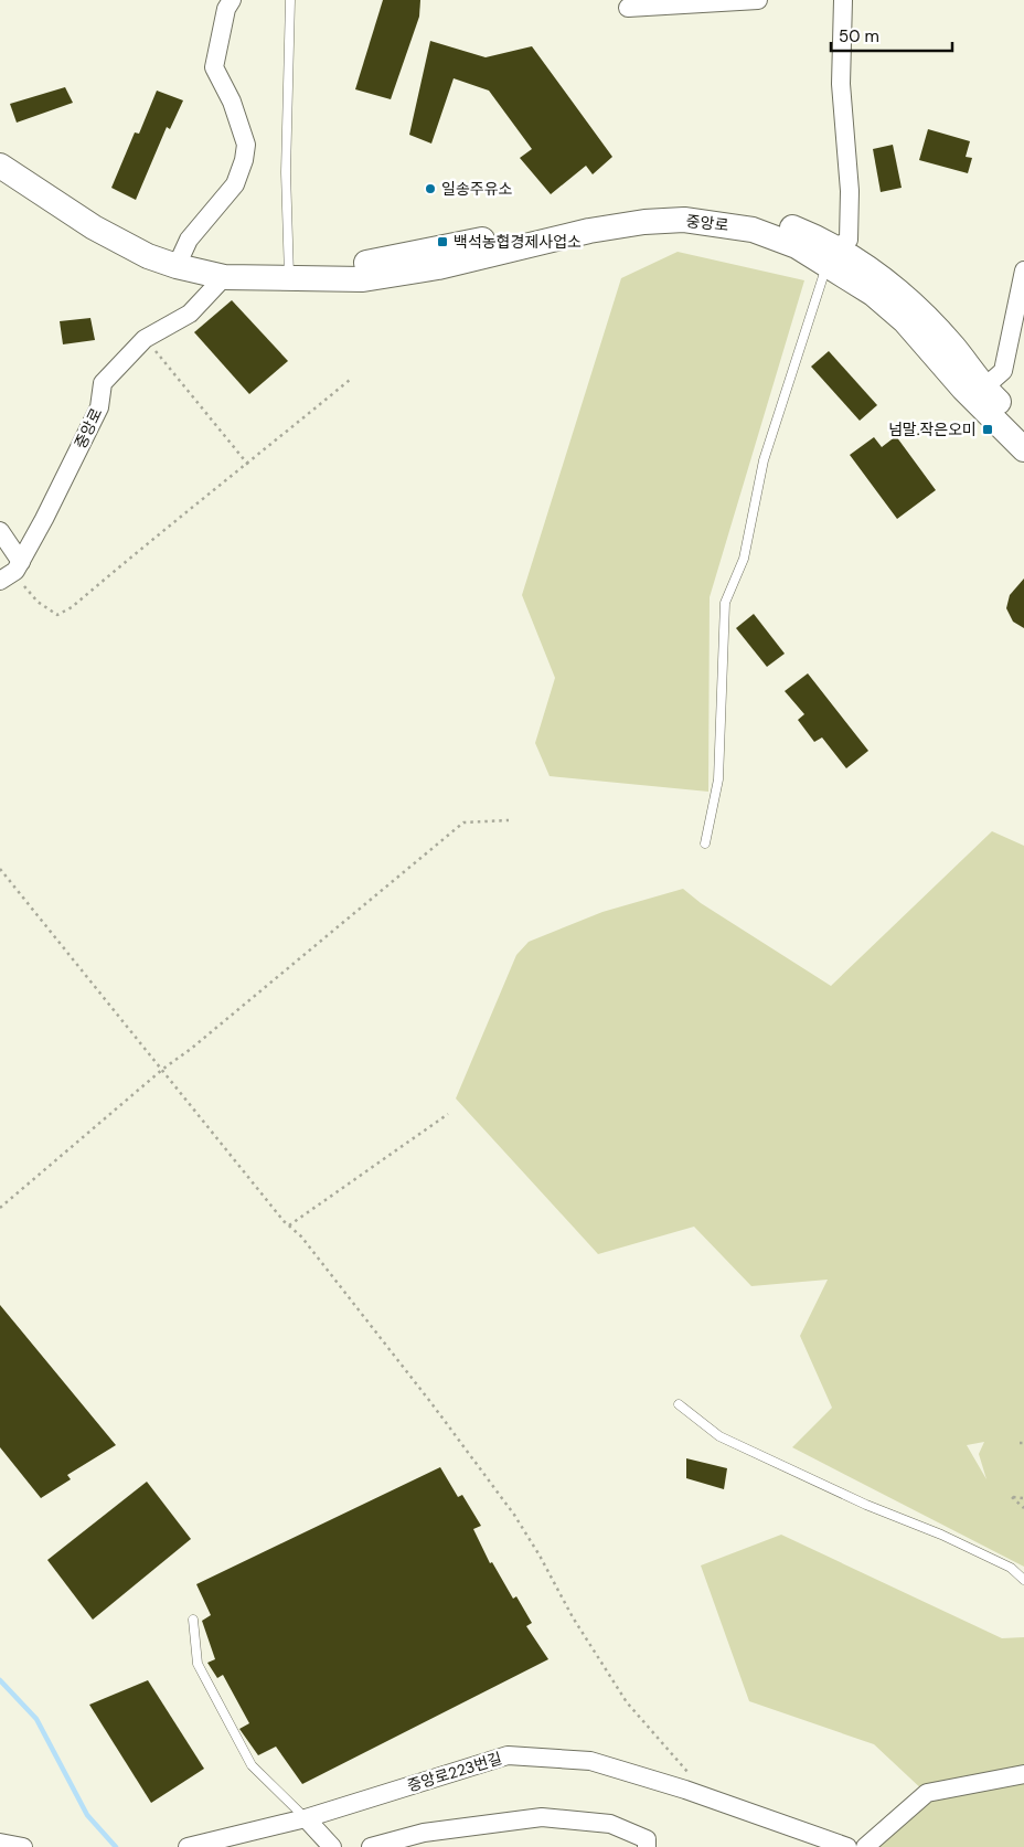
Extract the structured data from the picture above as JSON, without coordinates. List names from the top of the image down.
{
  "streets": {
    "main road": ["중앙로"],
    "street": ["중앙로223번길"]
  },
  "places": {
    "other": ["일송주유소"],
    "transit": ["백석농협경제사업소", "넘말.작은오미"]
  },
  "scale_bar": "50 m"
}
